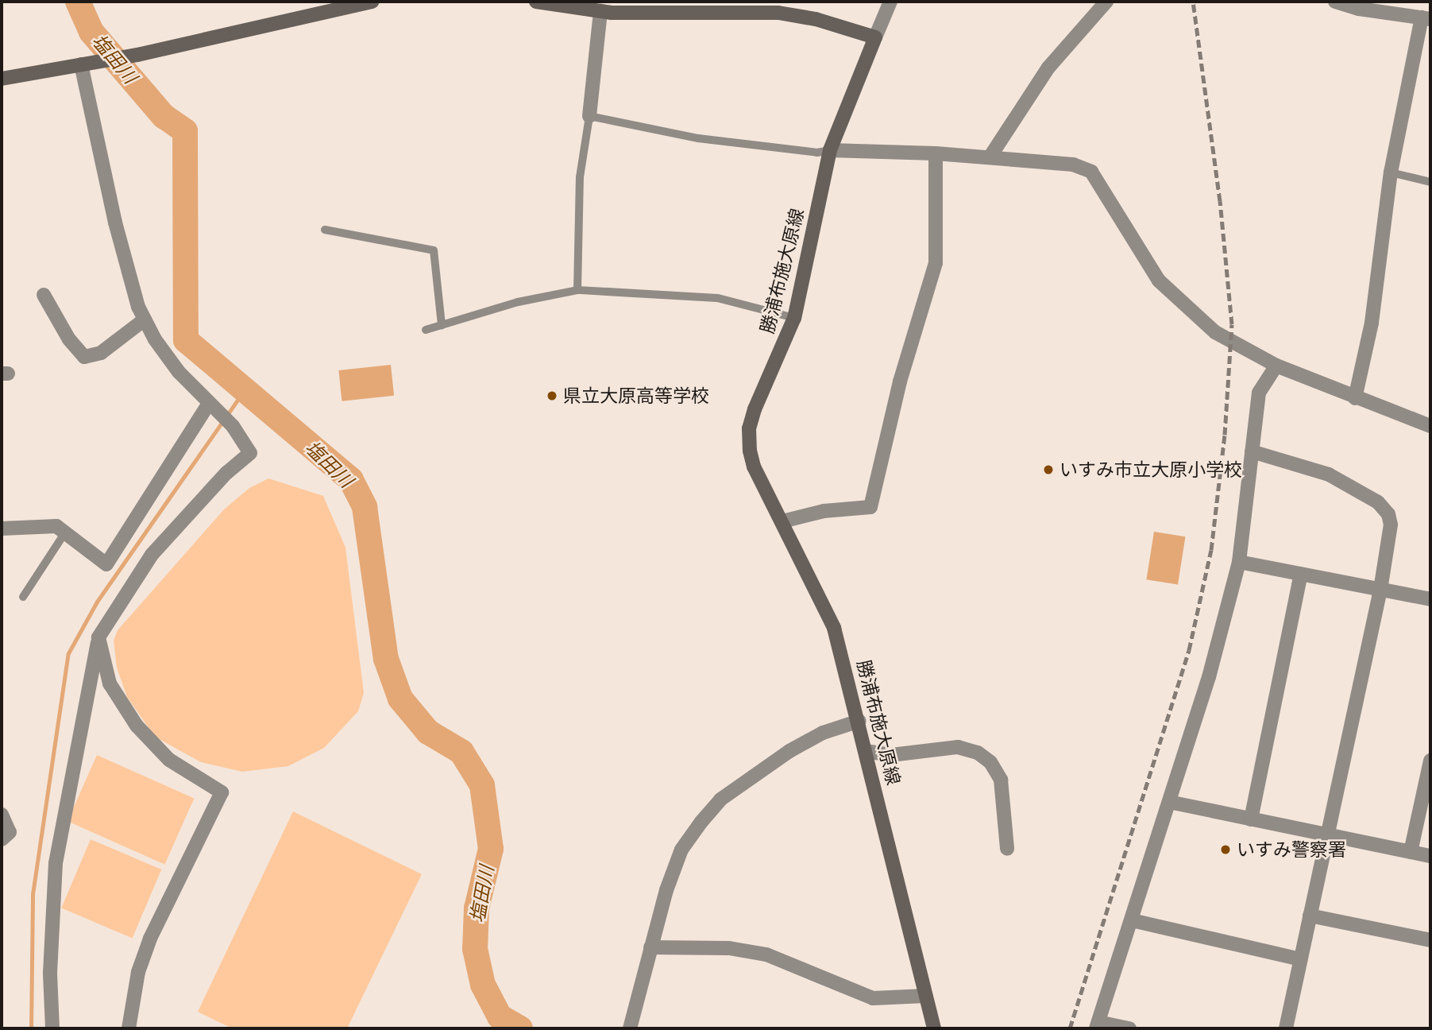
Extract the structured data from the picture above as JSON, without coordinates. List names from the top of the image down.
{
  "streets": {
    "main road": ["勝浦布施大原線"]
  },
  "water": ["塩田川"],
  "places": ["県立大原高等学校", "いすみ市立大原小学校", "いすみ警察署"]
}
